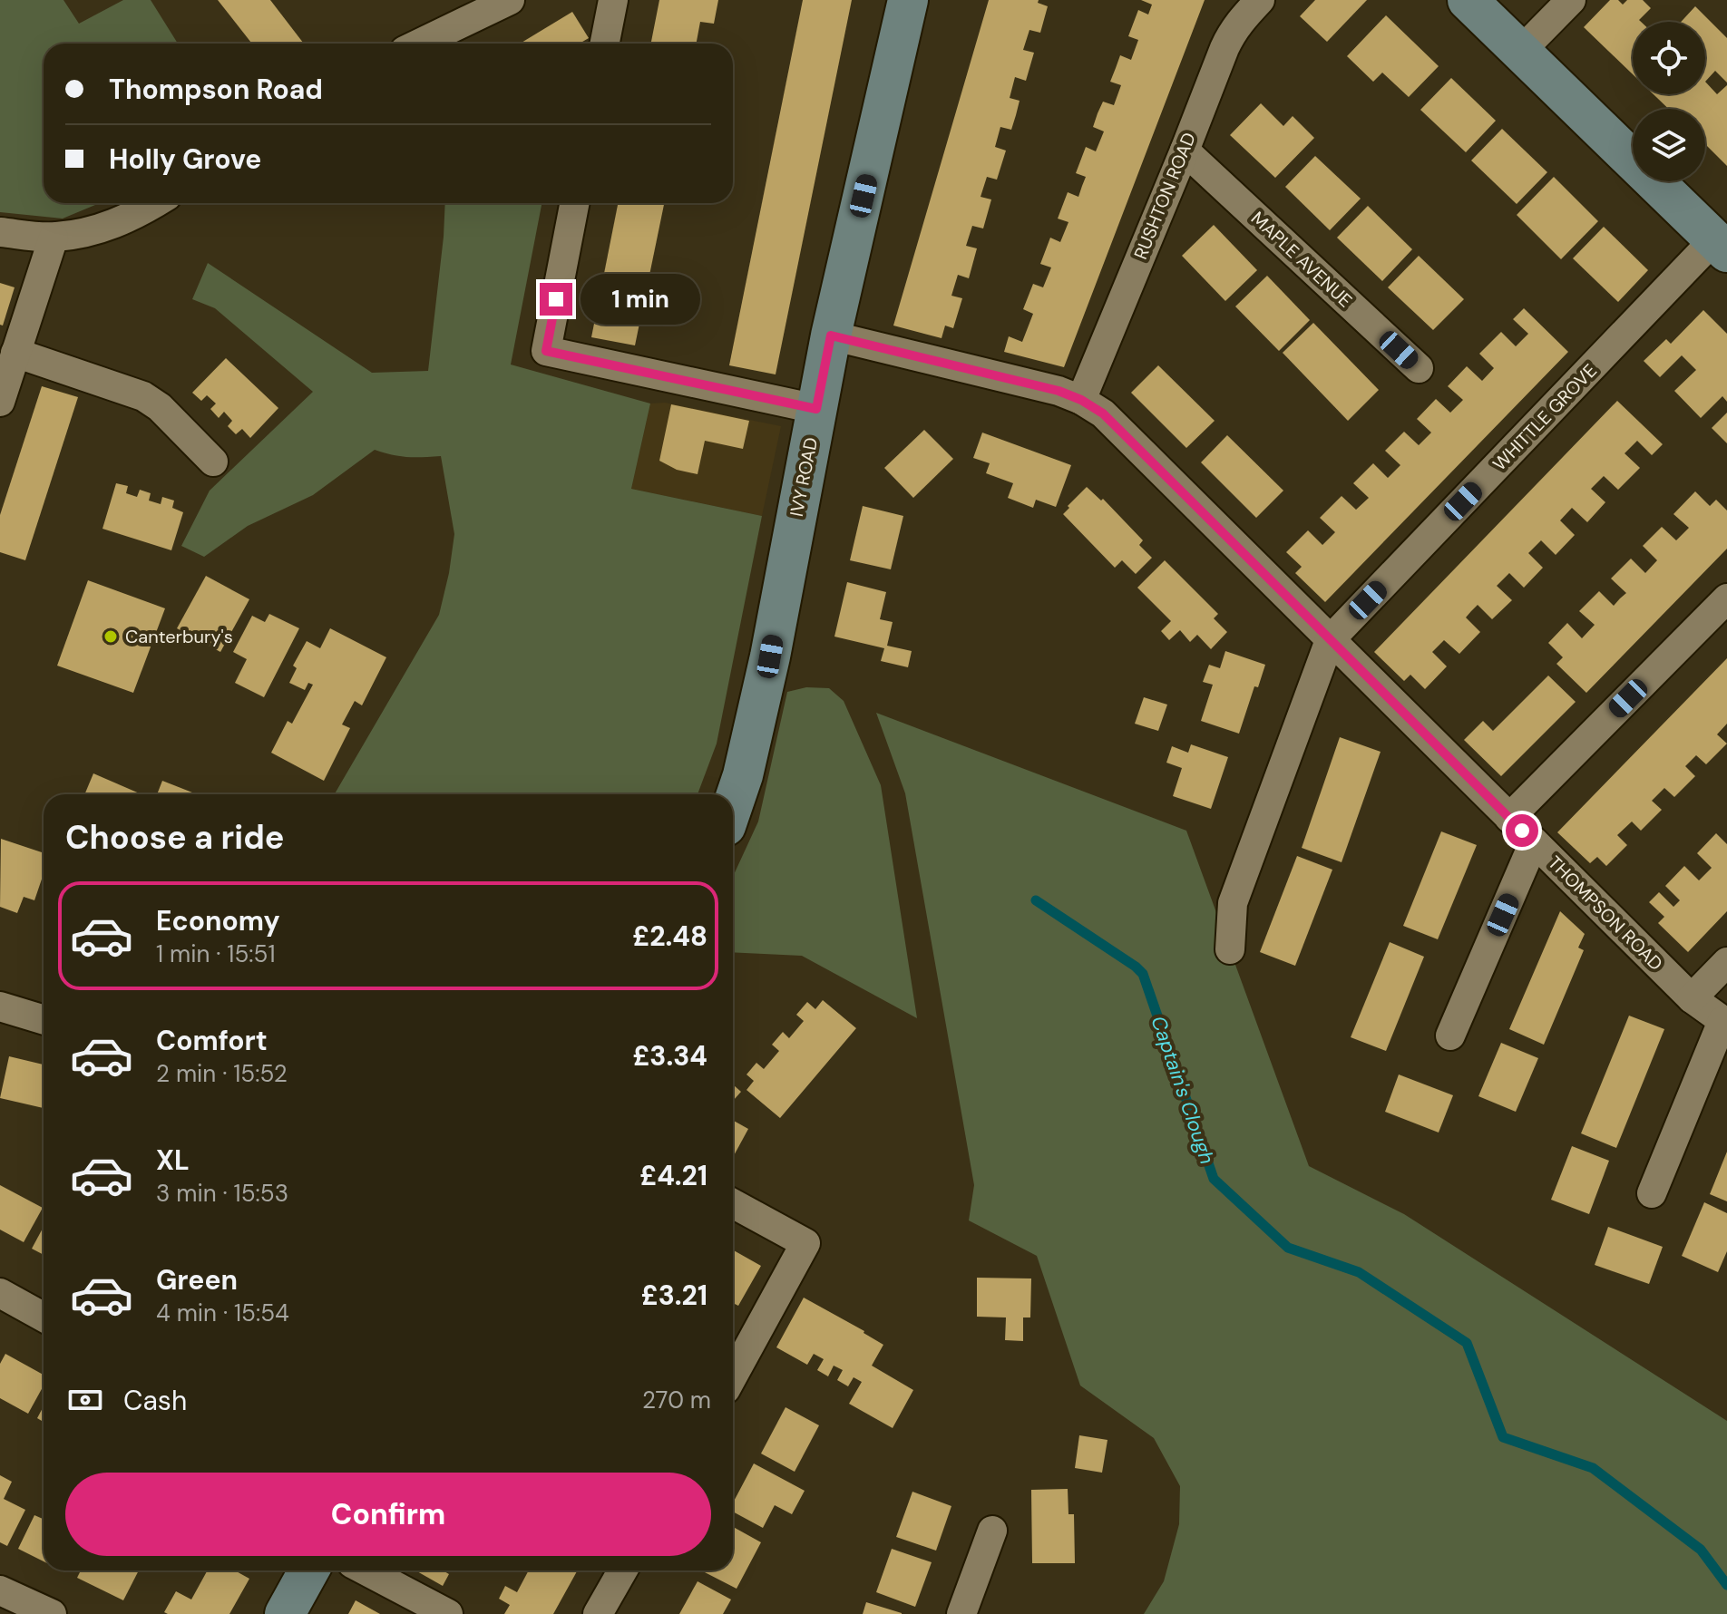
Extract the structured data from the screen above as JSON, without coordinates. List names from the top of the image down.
{
  "streets": {
    "street": [
      "RUSHTON ROAD",
      "MAPLE AVENUE",
      "WHITTLE GROVE",
      "IVY ROAD",
      "THOMPSON ROAD"
    ]
  },
  "crossings": [
    ["RUSHTON ROAD", "MAPLE AVENUE"],
    ["RUSHTON ROAD", "THOMPSON ROAD"],
    ["WHITTLE GROVE", "THOMPSON ROAD"],
    ["IVY ROAD", "THOMPSON ROAD"]
  ],
  "water": ["Captain's Clough"],
  "places": ["Canterbury's"],
  "page": {
    "banner": ["Thompson Road", "Holly Grove"],
    "bubble": "1 min",
    "heading": "Choose a ride",
    "list": [
      {
        "name": "Economy",
        "note": "1 min · 15:51",
        "value": "£2.48"
      },
      {
        "name": "Comfort",
        "note": "2 min · 15:52",
        "value": "£3.34"
      },
      {
        "name": "XL",
        "note": "3 min · 15:53",
        "value": "£4.21"
      },
      {
        "name": "Green",
        "note": "4 min · 15:54",
        "value": "£3.21"
      }
    ],
    "pay": ["Cash", "270 m"],
    "buttons": "Confirm"
  }
}
